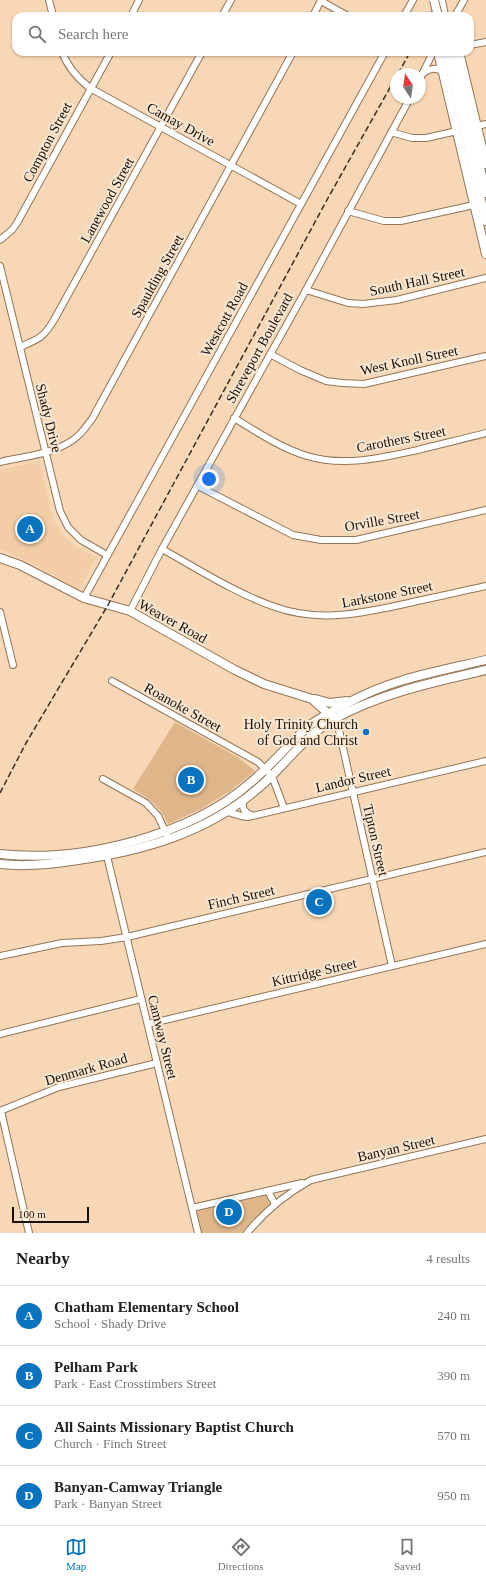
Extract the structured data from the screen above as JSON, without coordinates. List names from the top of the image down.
{
  "streets": {
    "main road": ["Weaver Road"],
    "street": [
      "Camay Drive",
      "Compton Street",
      "Lanewood Street",
      "Spaulding Street",
      "South Hall Street",
      "Westcott Road",
      "Shreveport Boulevard",
      "West Knoll Street",
      "Shady Drive",
      "Carothers Street",
      "Orville Street",
      "Larkstone Street",
      "Roanoke Street",
      "Landor Street",
      "Tipton Street",
      "Finch Street",
      "Kittridge Street",
      "Camway Street",
      "Denmark Road",
      "Banyan Street"
    ]
  },
  "crossings": [
    ["Camay Drive", "Compton Street"],
    ["Camay Drive", "Lanewood Street"],
    ["Camay Drive", "Spaulding Street"],
    ["Camay Drive", "Westcott Road"],
    ["Lanewood Street", "Shady Drive"],
    ["Spaulding Street", "Shady Drive"],
    ["South Hall Street", "Shreveport Boulevard"],
    ["Westcott Road", "Shady Drive"],
    ["Westcott Road", "Weaver Road"],
    ["Shreveport Boulevard", "West Knoll Street"],
    ["Shreveport Boulevard", "Carothers Street"],
    ["Shreveport Boulevard", "Orville Street"],
    ["Shreveport Boulevard", "Larkstone Street"],
    ["Shreveport Boulevard", "Weaver Road"],
    ["Weaver Road", "Tipton Street"],
    ["Roanoke Street", "Landor Street"],
    ["Landor Street", "Tipton Street"],
    ["Tipton Street", "Finch Street"],
    ["Tipton Street", "Kittridge Street"],
    ["Finch Street", "Camway Street"],
    ["Kittridge Street", "Camway Street"],
    ["Camway Street", "Denmark Road"],
    ["Camway Street", "Banyan Street"]
  ],
  "places": ["Holy Trinity Church of God and Christ"],
  "scale_bar": "100 m",
  "north": "top",
  "page": {
    "search": "Search here",
    "pins": [
      "A",
      "B",
      "C",
      "D"
    ],
    "scale": "100 m",
    "heading": ["Nearby", "4 results"],
    "list": [
      {
        "mark": "A",
        "name": "Chatham Elementary School",
        "note": "School · Shady Drive",
        "value": "240 m"
      },
      {
        "mark": "B",
        "name": "Pelham Park",
        "note": "Park · East Crosstimbers Street",
        "value": "390 m"
      },
      {
        "mark": "C",
        "name": "All Saints Missionary Baptist Church",
        "note": "Church · Finch Street",
        "value": "570 m"
      },
      {
        "mark": "D",
        "name": "Banyan-Camway Triangle",
        "note": "Park · Banyan Street",
        "value": "950 m"
      }
    ],
    "nav": ["Map", "Directions", "Saved"]
  }
}
